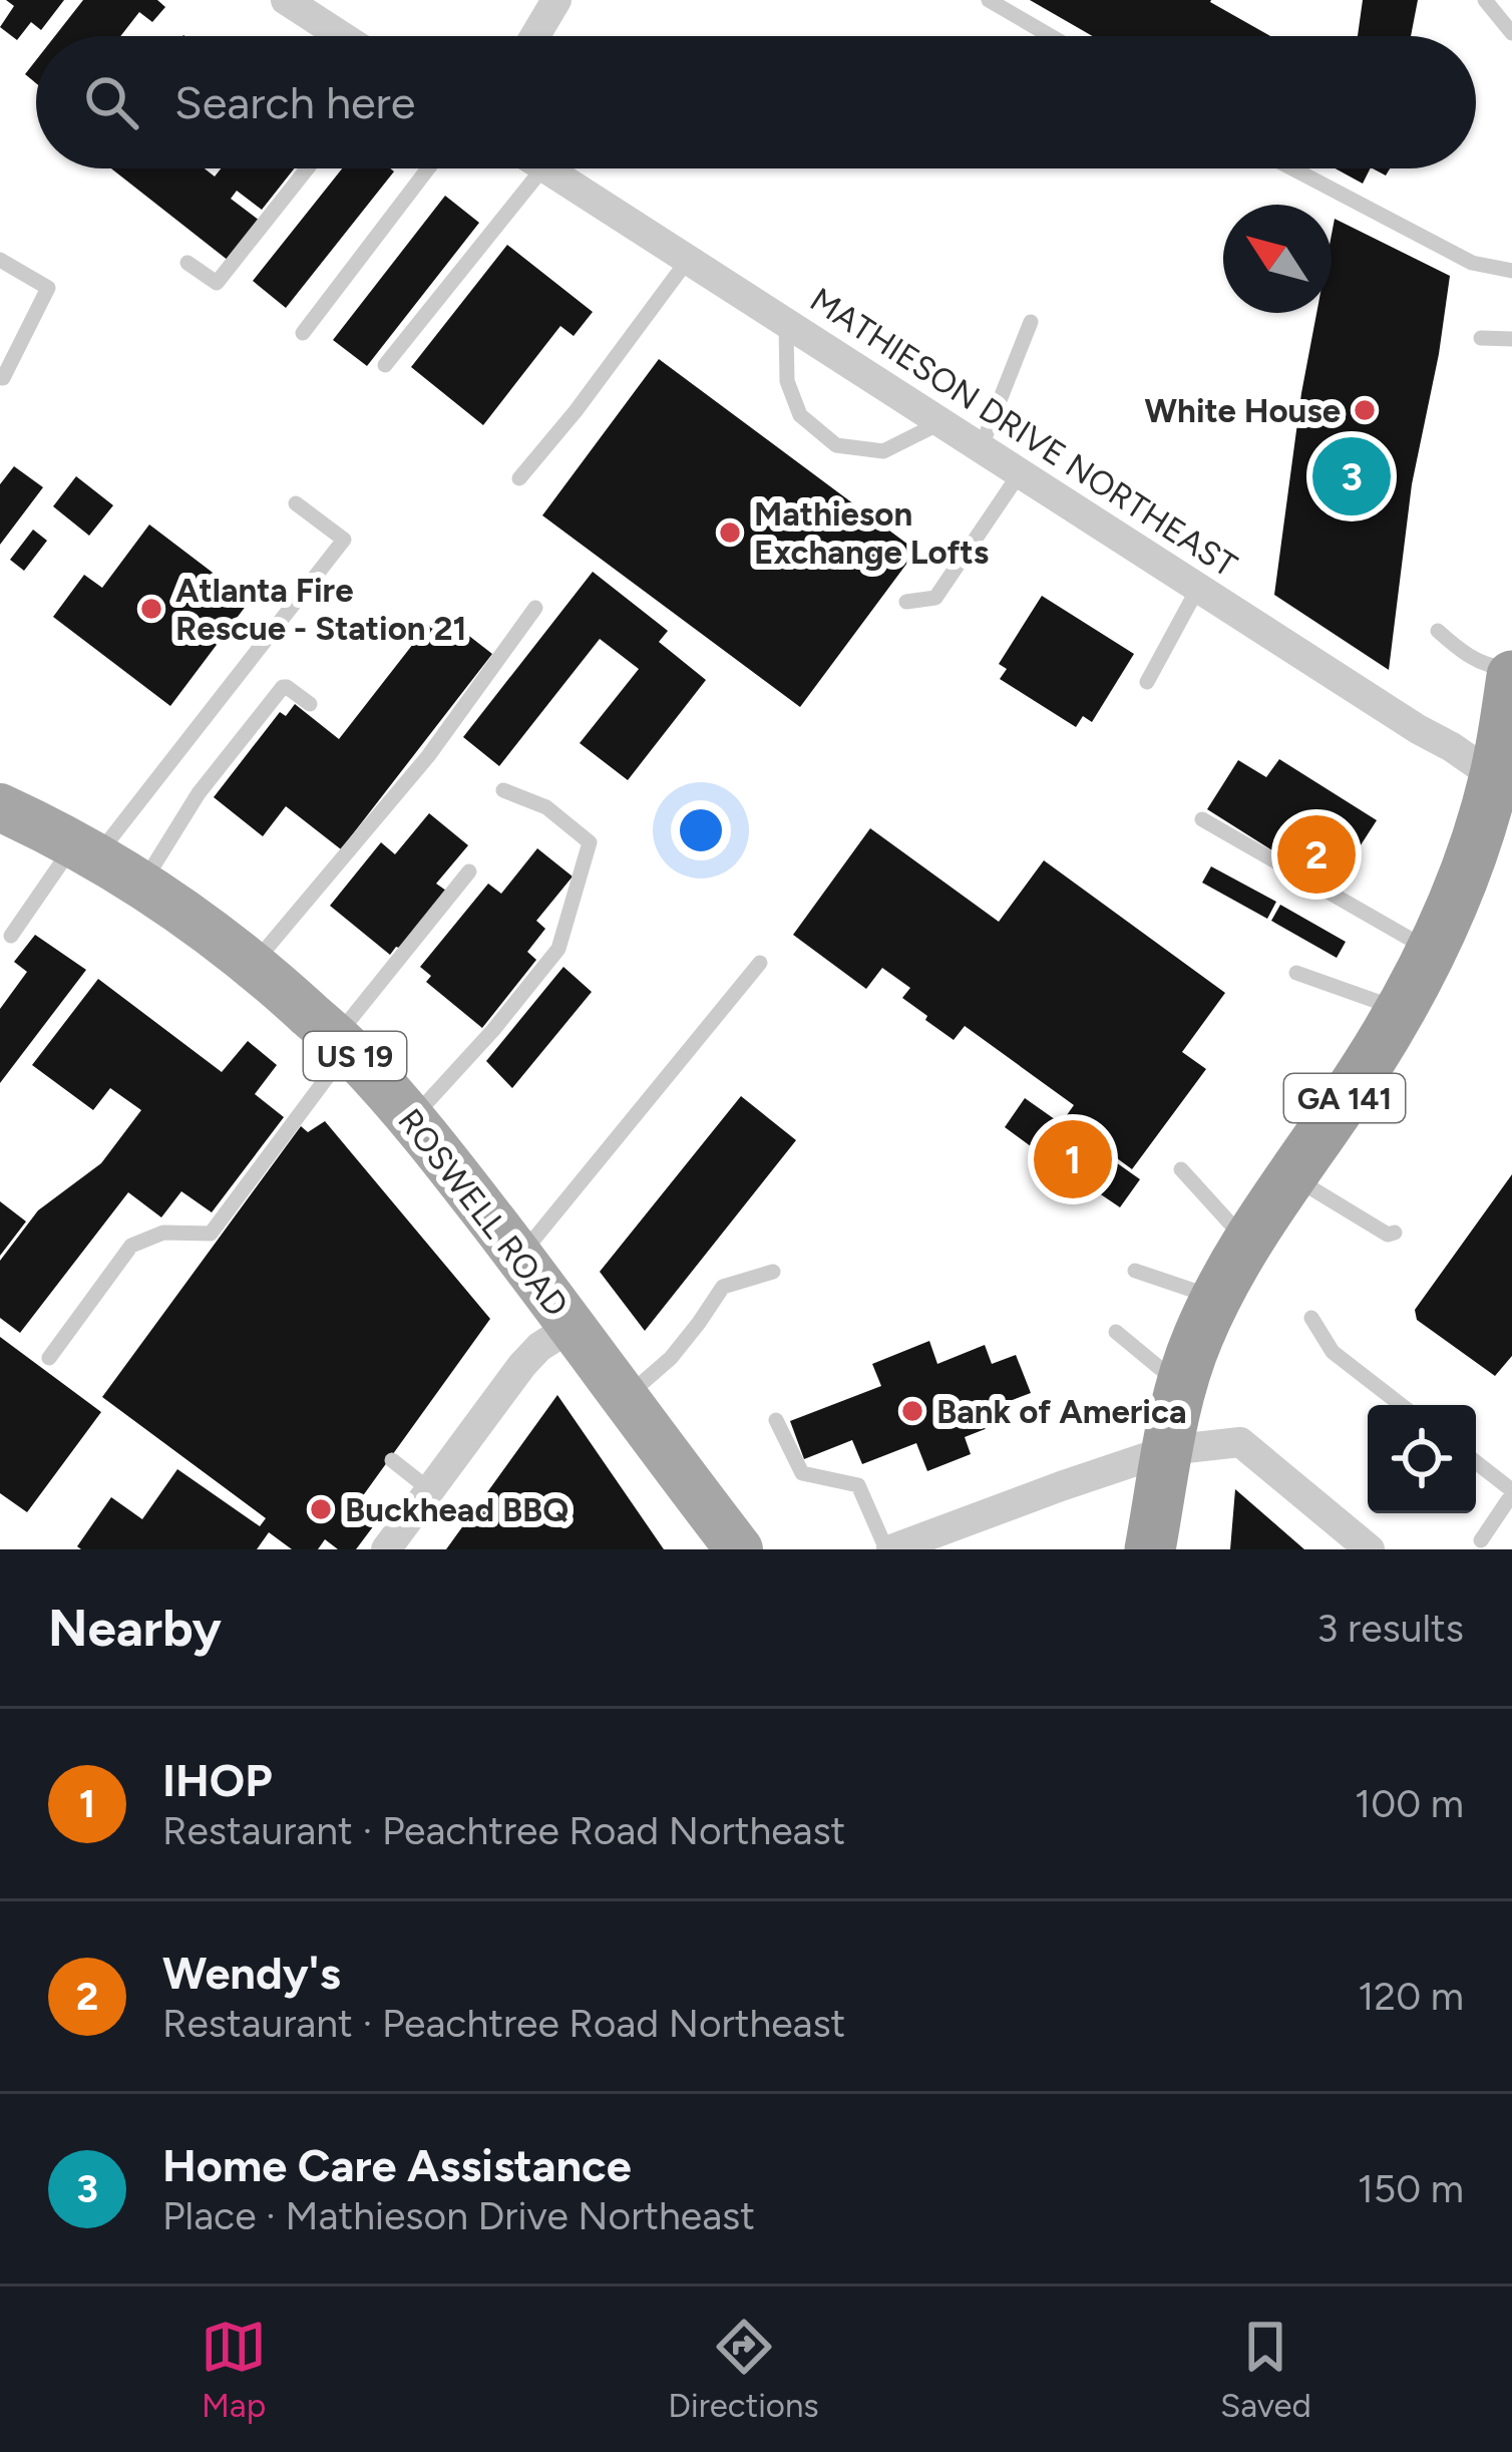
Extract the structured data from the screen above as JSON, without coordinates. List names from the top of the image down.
{
  "streets": {
    "highway": ["GA 141"],
    "main road": ["US 19", "ROSWELL ROAD"],
    "street": ["MATHIESON DRIVE NORTHEAST"]
  },
  "crossings": [
    ["MATHIESON DRIVE NORTHEAST", "GA 141"]
  ],
  "places": [
    "White House",
    "Mathieson Exchange Lofts",
    "Atlanta Fire Rescue - Station 21",
    "Bank of America",
    "Buckhead BBQ"
  ],
  "north": "top left",
  "page": {
    "search": "Search here",
    "pins": ["3", "2", "1"],
    "heading": ["Nearby", "3 results"],
    "list": [
      {
        "mark": "1",
        "name": "IHOP",
        "note": "Restaurant · Peachtree Road Northeast",
        "value": "100 m"
      },
      {
        "mark": "2",
        "name": "Wendy's",
        "note": "Restaurant · Peachtree Road Northeast",
        "value": "120 m"
      },
      {
        "mark": "3",
        "name": "Home Care Assistance",
        "note": "Place · Mathieson Drive Northeast",
        "value": "150 m"
      }
    ],
    "nav": ["Map", "Directions", "Saved"]
  }
}
